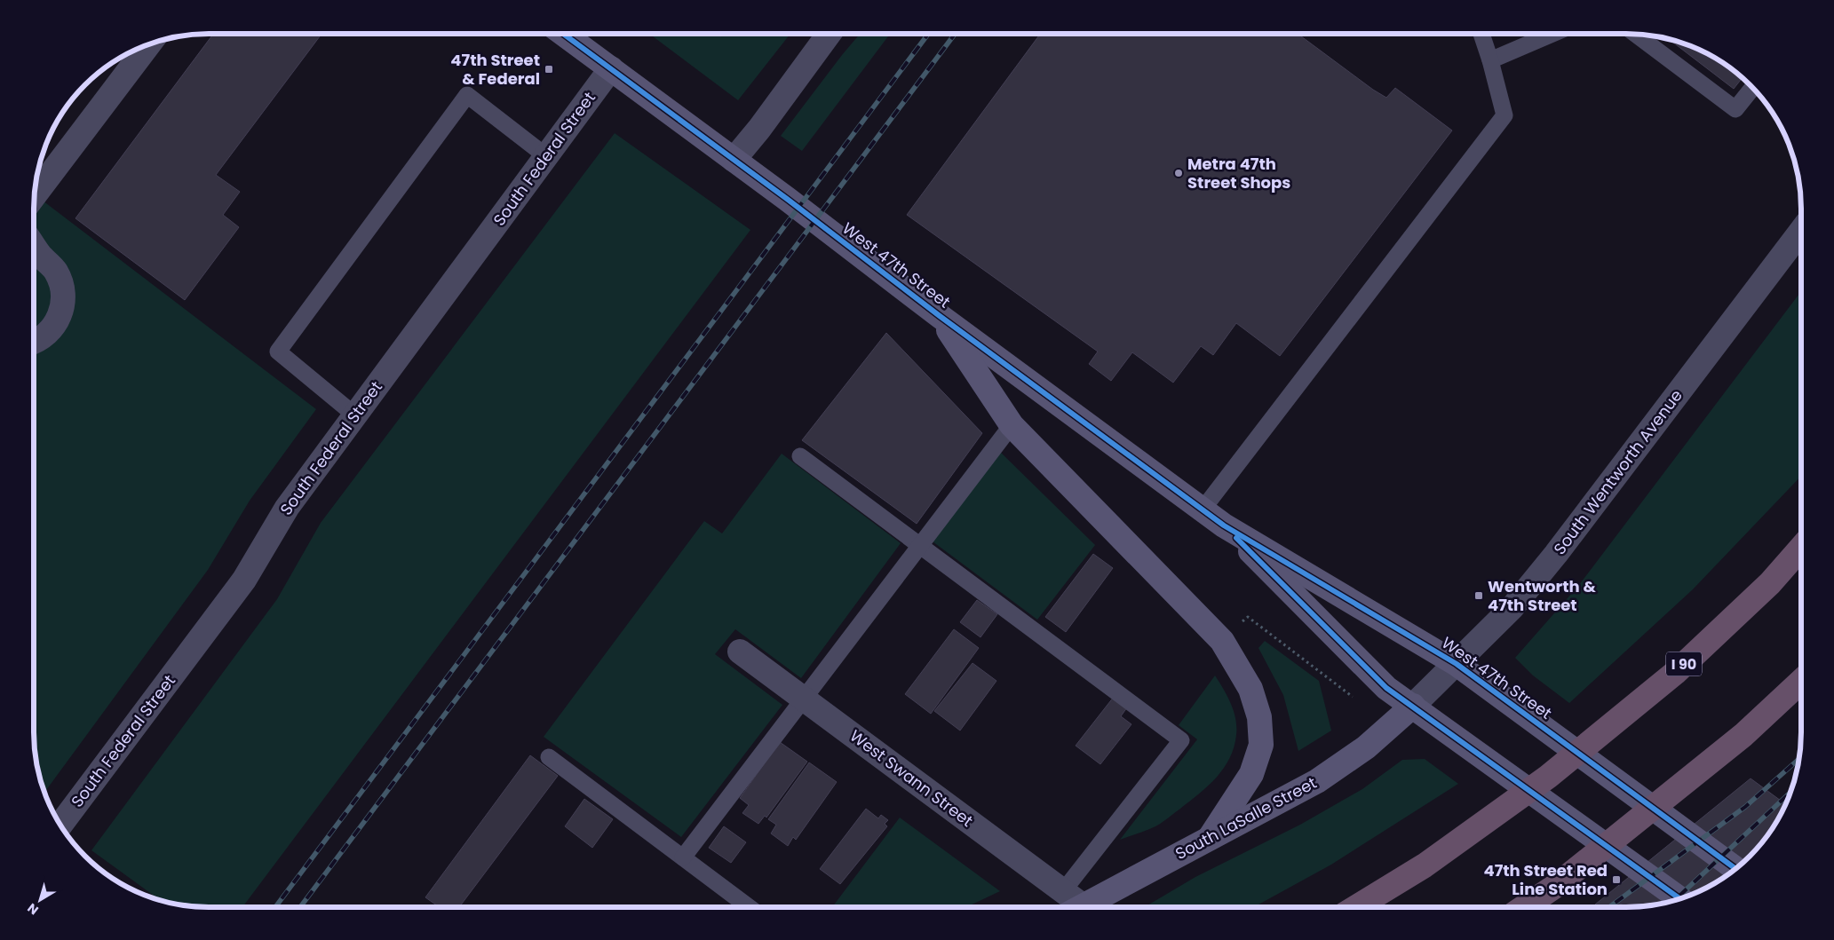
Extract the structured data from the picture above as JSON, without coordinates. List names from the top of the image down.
{
  "streets": {
    "highway": ["I 90"],
    "main road": ["West 47th Street", "South LaSalle Street"],
    "street": ["South Federal Street", "South Wentworth Avenue", "West Swann Street"]
  },
  "crossings": [
    ["South Federal Street", "West 47th Street"],
    ["West 47th Street", "South Wentworth Avenue"],
    ["West 47th Street", "South LaSalle Street"],
    ["South Wentworth Avenue", "South LaSalle Street"],
    ["West Swann Street", "South LaSalle Street"]
  ],
  "places": {
    "transit": ["47th Street & Federal", "Wentworth & 47th Street", "47th Street Red Line Station"],
    "other": ["Metra 47th Street Shops"]
  },
  "north": "bottom left"
}
